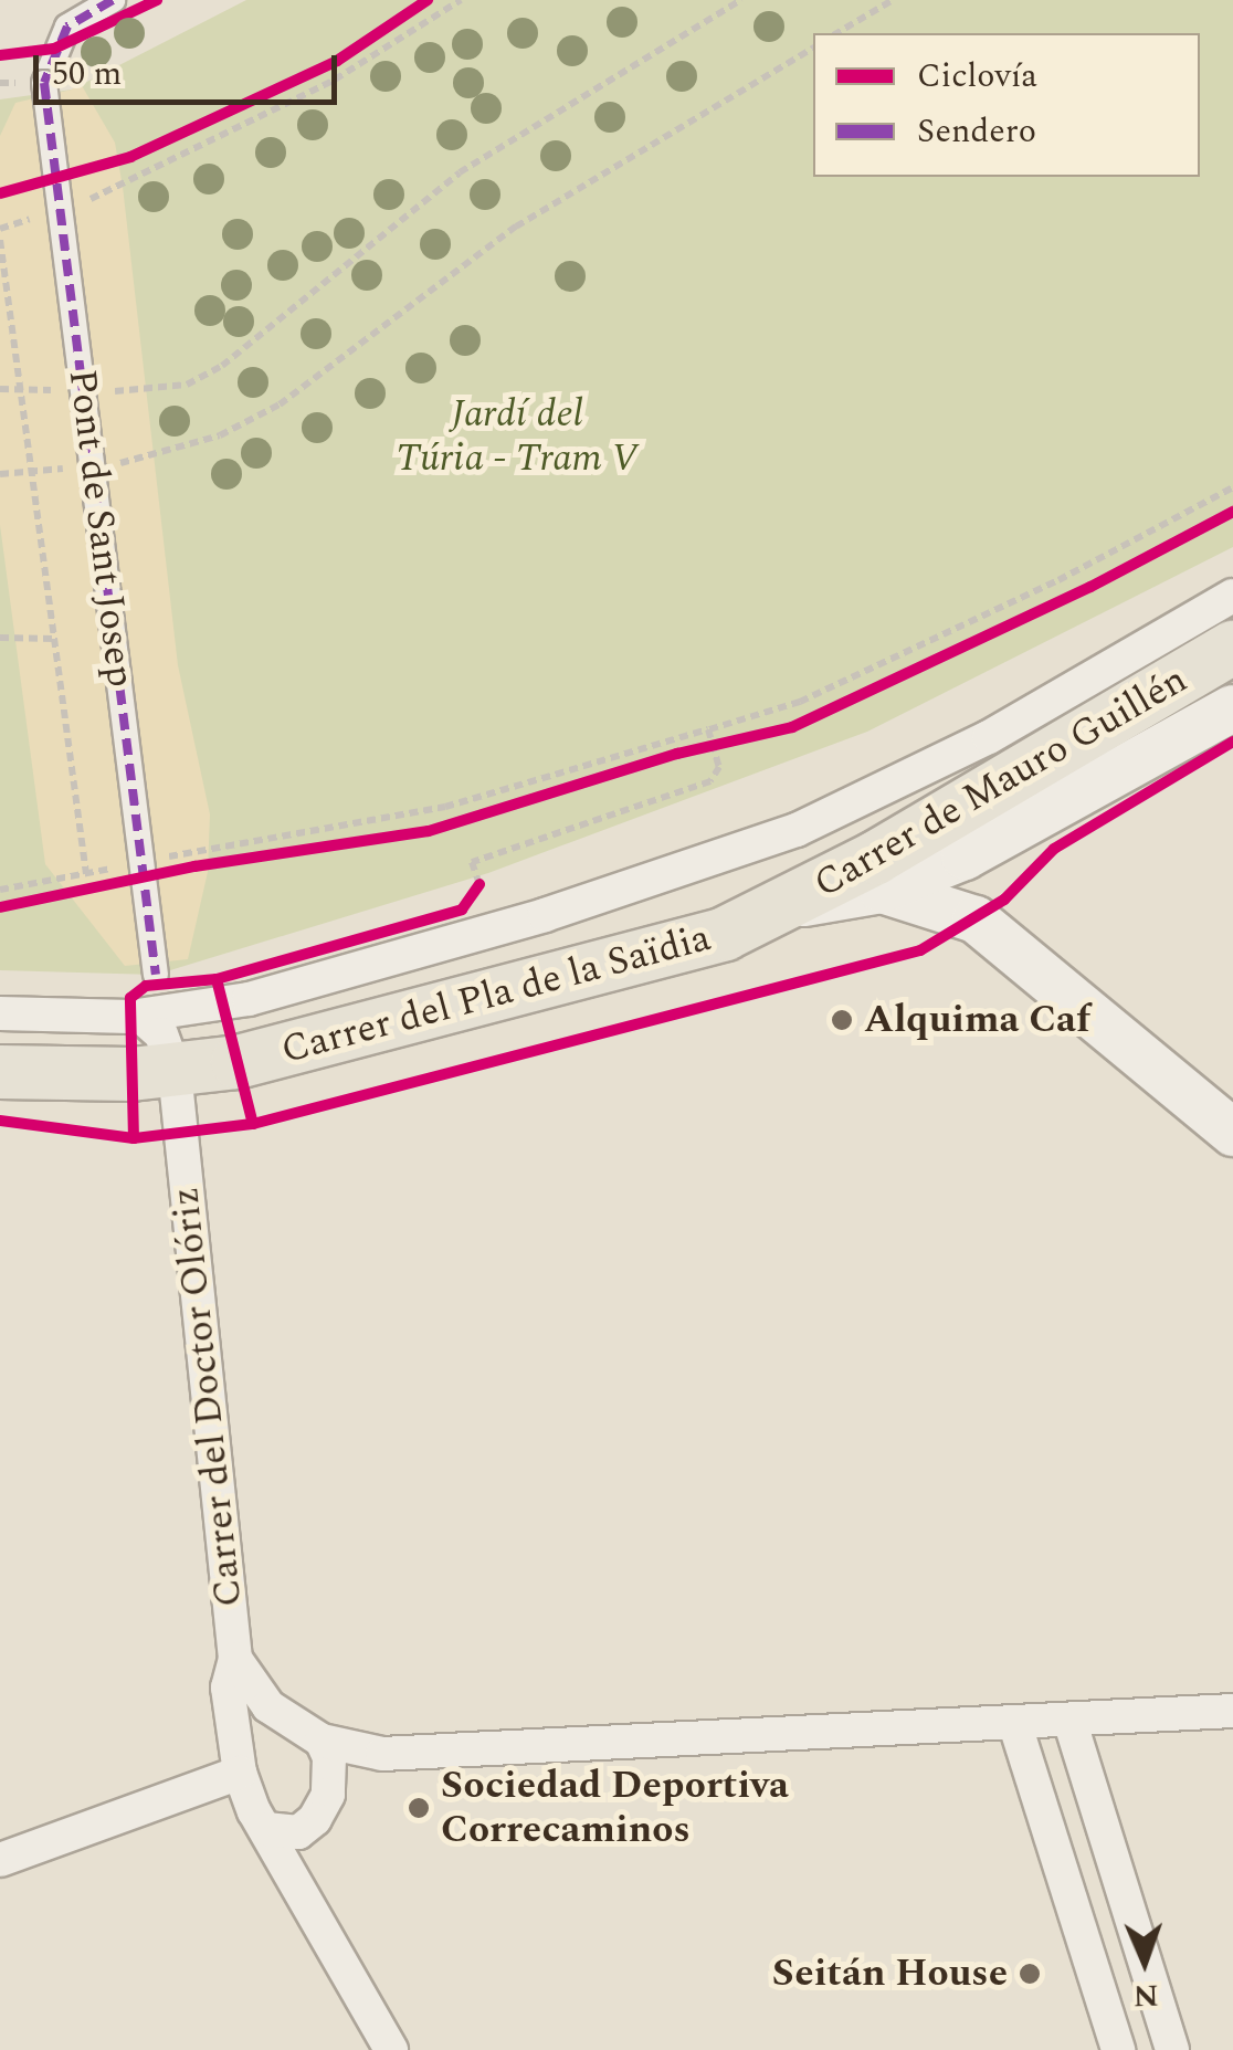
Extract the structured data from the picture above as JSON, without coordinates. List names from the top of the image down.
{
  "streets": {
    "main road": ["Carrer de Mauro Guillén", "Carrer del Pla de la Saïdia"],
    "street": ["Pont de Sant Josep", "Carrer del Doctor Olóriz"]
  },
  "crossings": [
    ["Carrer de Mauro Guillén", "Carrer del Pla de la Saïdia"],
    ["Carrer del Pla de la Saïdia", "Carrer del Doctor Olóriz"]
  ],
  "parks": ["Jardí del Túria - Tram V"],
  "places": ["Alquima Caf", "Sociedad Deportiva Correcaminos", "Seitán House"],
  "legend": ["Ciclovía", "Sendero"],
  "scale_bar": "50 m",
  "north": "bottom"
}
